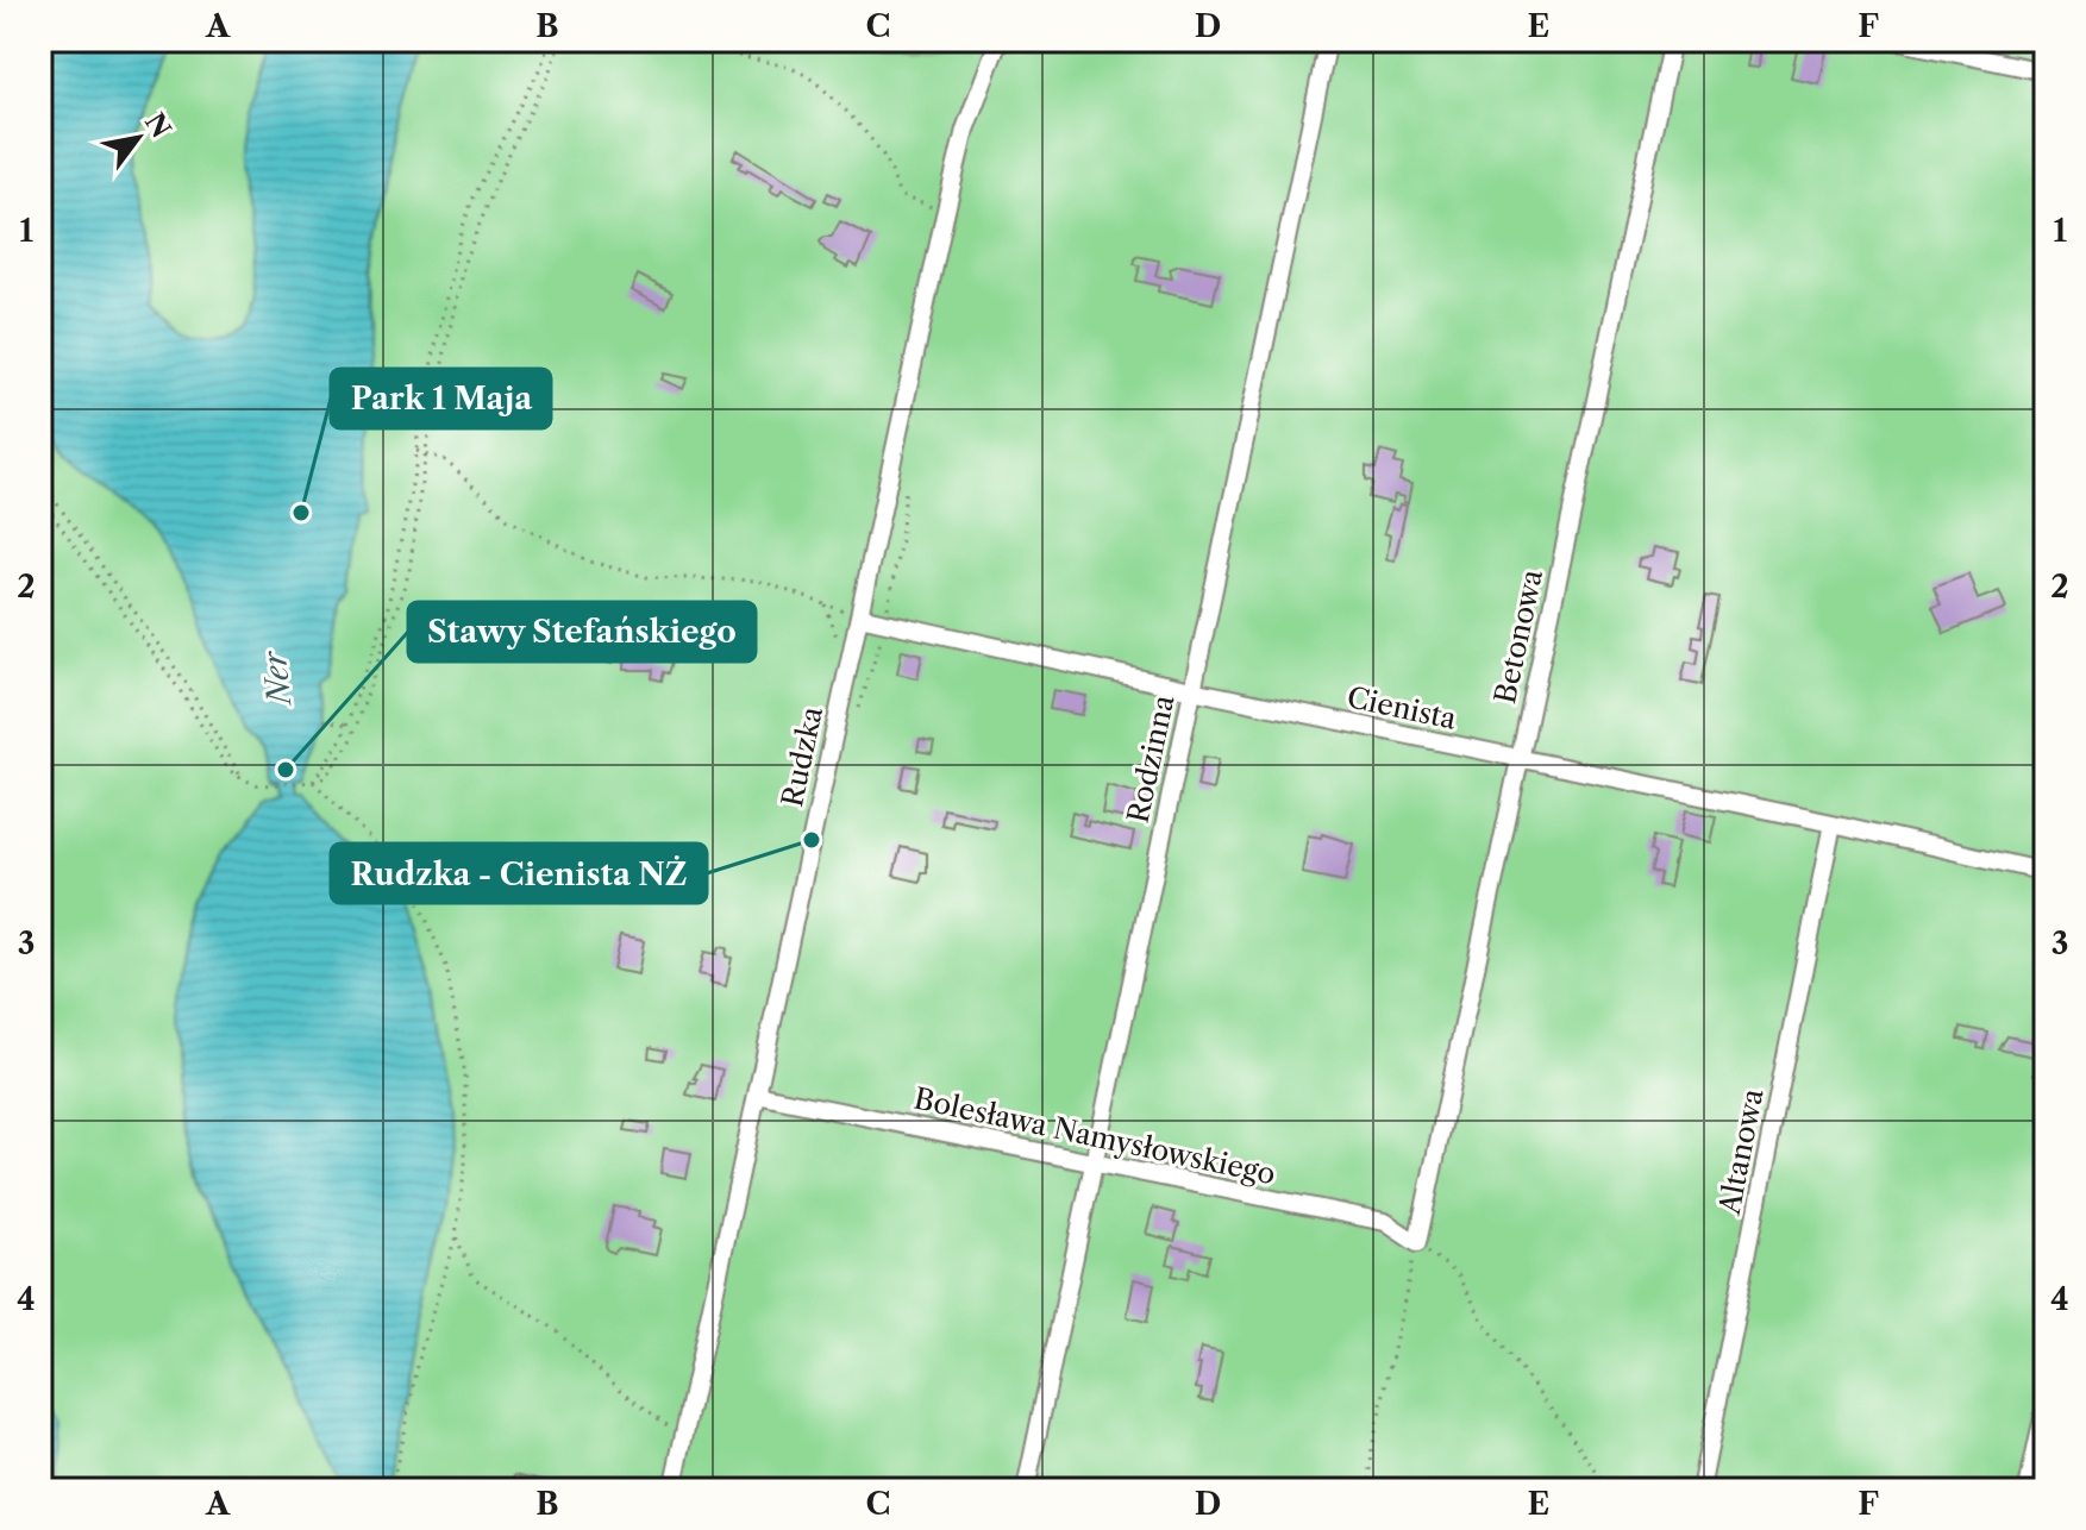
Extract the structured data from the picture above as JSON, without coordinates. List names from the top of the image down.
{
  "streets": {
    "street": [
      "Betonowa",
      "Cienista",
      "Rudzka",
      "Rodzinna",
      "Bolesława Namysłowskiego",
      "Altanowa"
    ]
  },
  "crossings": [
    ["Betonowa", "Cienista"],
    ["Betonowa", "Bolesława Namysłowskiego"],
    ["Cienista", "Rudzka"],
    ["Cienista", "Rodzinna"],
    ["Cienista", "Altanowa"],
    ["Rudzka", "Bolesława Namysłowskiego"],
    ["Rodzinna", "Bolesława Namysłowskiego"]
  ],
  "water": ["Ner"],
  "places": ["Park 1 Maja", "Stawy Stefańskiego", "Rudzka - Cienista NŻ"],
  "north": "top right",
  "grid": {
    "columns": [
      "A",
      "B",
      "C",
      "D",
      "E",
      "F"
    ],
    "rows": [
      "1",
      "2",
      "3",
      "4"
    ]
  }
}
